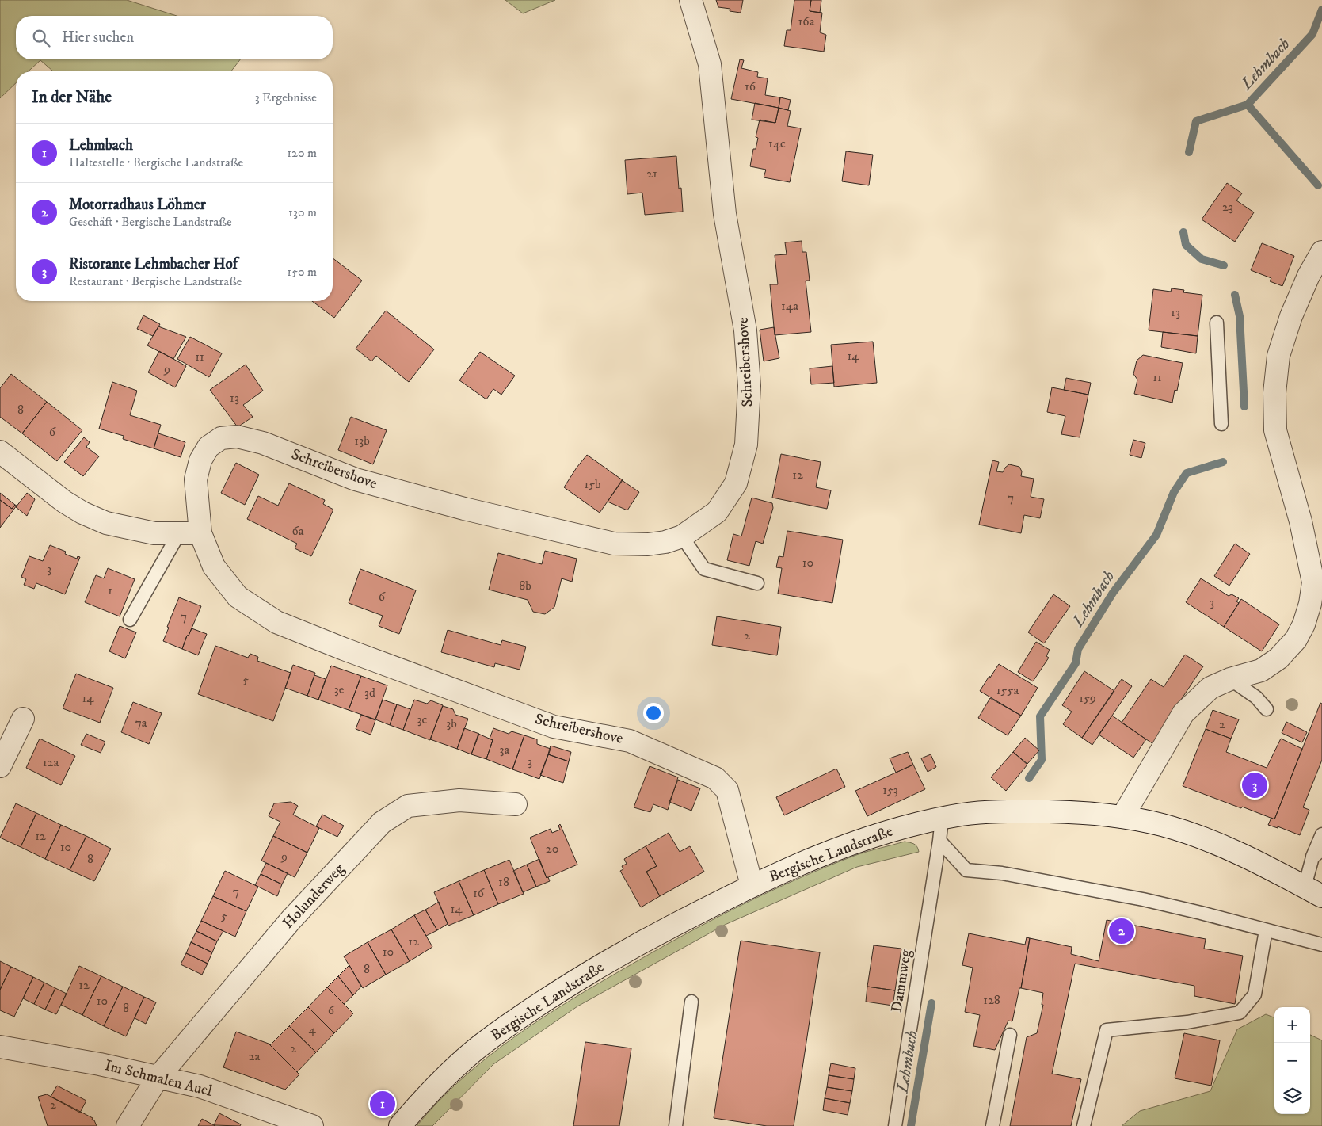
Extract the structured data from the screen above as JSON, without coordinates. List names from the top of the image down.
{
  "streets": {
    "street": [
      "Schreibershove",
      "Bergische Landstraße",
      "Holunderweg",
      "Im Schmalen Auel"
    ],
    "lane": ["Dammweg"]
  },
  "crossings": [
    ["Schreibershove", "Bergische Landstraße"],
    ["Bergische Landstraße", "Dammweg"],
    ["Holunderweg", "Im Schmalen Auel"]
  ],
  "water": ["Lehmbach"],
  "house_numbers": [
    "16a",
    "16",
    "14c",
    "21",
    "23",
    "14a",
    "13",
    "14",
    "11",
    "9",
    "11",
    "13",
    "8",
    "6",
    "13b",
    "12",
    "15b",
    "7",
    "6a",
    "10",
    "3",
    "8b",
    "1",
    "6",
    "3",
    "7",
    "2",
    "5",
    "3e",
    "155a",
    "3d",
    "14",
    "159",
    "3c",
    "7a",
    "3b",
    "2",
    "3a",
    "3",
    "12a",
    "153",
    "12",
    "10",
    "20",
    "9",
    "8",
    "18",
    "7",
    "16",
    "14",
    "5",
    "12",
    "10",
    "8",
    "12",
    "128",
    "10",
    "8",
    "6",
    "4",
    "2",
    "2a",
    "2"
  ],
  "page": {
    "search": "Hier suchen",
    "heading": ["In der Nähe", "3 Ergebnisse"],
    "list": [
      {
        "mark": "1",
        "name": "Lehmbach",
        "note": "Haltestelle · Bergische Landstraße",
        "value": "120 m"
      },
      {
        "mark": "2",
        "name": "Motorradhaus Löhmer",
        "note": "Geschäft · Bergische Landstraße",
        "value": "130 m"
      },
      {
        "mark": "3",
        "name": "Ristorante Lehmbacher Hof",
        "note": "Restaurant · Bergische Landstraße",
        "value": "150 m"
      }
    ],
    "pins": ["3", "2", "1"],
    "map_buttons": ["+", "−"]
  }
}
